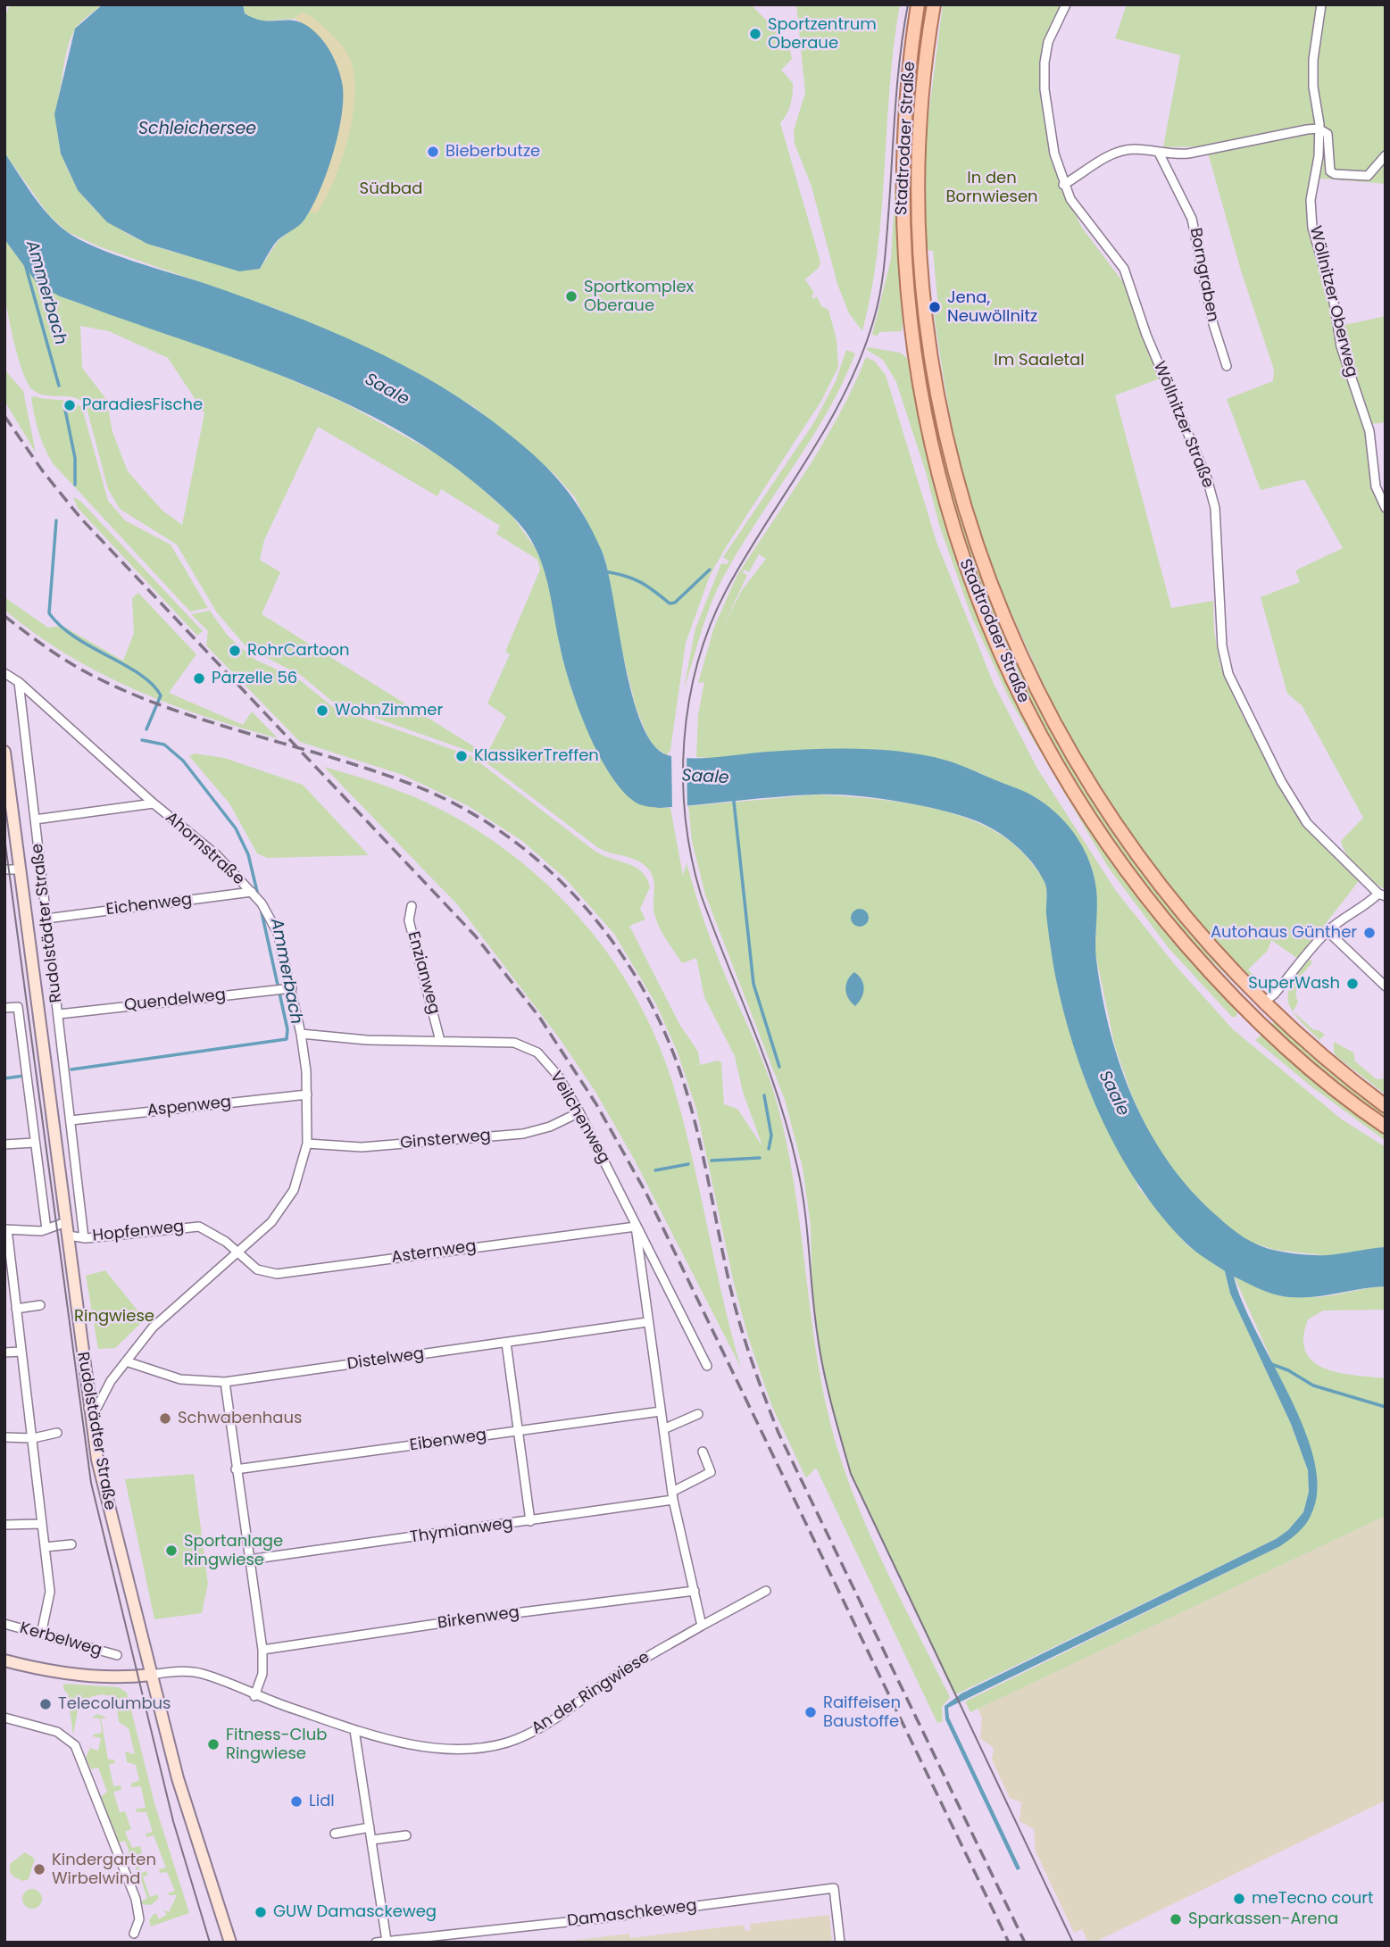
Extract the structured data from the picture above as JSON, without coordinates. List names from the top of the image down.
{
  "streets": {
    "main road": ["Stadtrodaer Straße", "Rudolstädter Straße"],
    "street": [
      "Borngraben",
      "Wöllnitzer Oberweg",
      "Wöllnitzer Straße",
      "Ahornstraße",
      "Eichenweg",
      "Enzianweg",
      "Quendelweg",
      "Aspenweg",
      "Veilchenweg",
      "Ginsterweg",
      "Hopfenweg",
      "Asternweg",
      "Distelweg",
      "Eibenweg",
      "Thymianweg",
      "Birkenweg",
      "Kerbelweg",
      "An der Ringwiese",
      "Damaschkeweg"
    ]
  },
  "crossings": [
    ["Ahornstraße", "Eichenweg"],
    ["Ahornstraße", "Rudolstädter Straße"],
    ["Ahornstraße", "Quendelweg"],
    ["Ahornstraße", "Aspenweg"],
    ["Ahornstraße", "Veilchenweg"],
    ["Ahornstraße", "Ginsterweg"],
    ["Ahornstraße", "Hopfenweg"],
    ["Ahornstraße", "Asternweg"],
    ["Ahornstraße", "Distelweg"],
    ["Eichenweg", "Rudolstädter Straße"],
    ["Rudolstädter Straße", "Quendelweg"],
    ["Rudolstädter Straße", "Aspenweg"],
    ["Rudolstädter Straße", "Hopfenweg"],
    ["Rudolstädter Straße", "An der Ringwiese"],
    ["Enzianweg", "Veilchenweg"],
    ["Veilchenweg", "Ginsterweg"],
    ["Veilchenweg", "Asternweg"],
    ["Hopfenweg", "Asternweg"]
  ],
  "water": ["Schleichersee", "Ammerbach", "Saale"],
  "parks": [
    "In den Bornwiesen",
    "Südbad",
    "Im Saaletal",
    "Ringwiese"
  ],
  "places": [
    "Sportzentrum Oberaue",
    "Bieberbutze",
    "Sportkomplex Oberaue",
    "Jena, Neuwöllnitz",
    "ParadiesFische",
    "RohrCartoon",
    "Parzelle 56",
    "WohnZimmer",
    "KlassikerTreffen",
    "Autohaus Günther",
    "SuperWash",
    "Schwabenhaus",
    "Sportanlage Ringwiese",
    "Telecolumbus",
    "Raiffeisen Baustoffe",
    "Fitness-Club Ringwiese",
    "Lidl",
    "Kindergarten Wirbelwind",
    "meTecno court",
    "GUW Damasckeweg",
    "Sparkassen-Arena"
  ]
}
